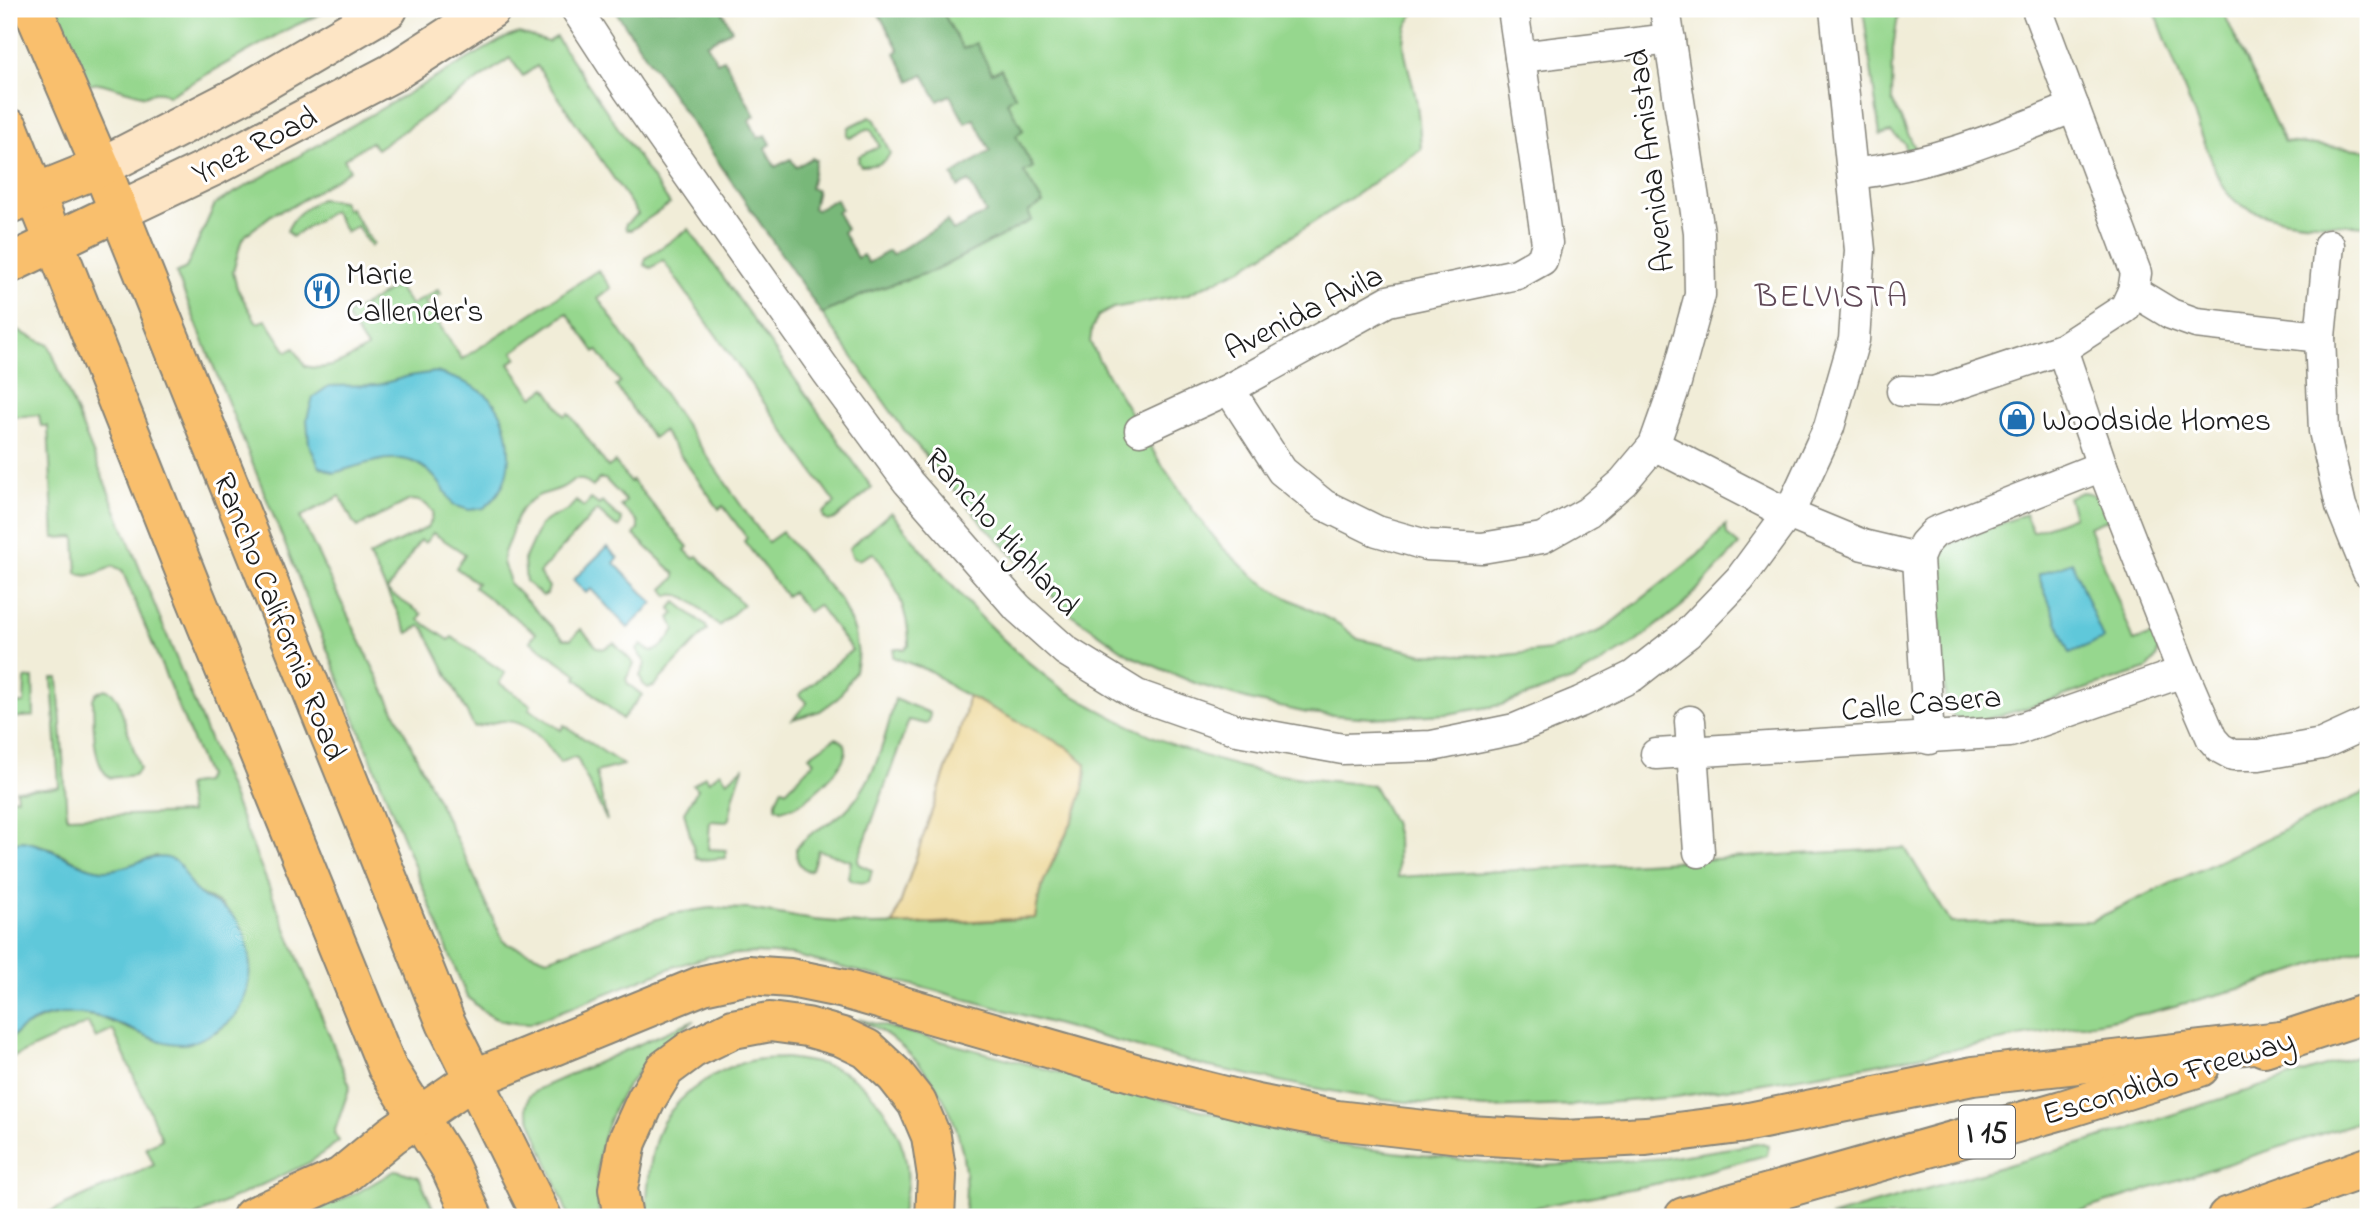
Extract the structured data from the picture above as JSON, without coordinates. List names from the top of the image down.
{
  "streets": {
    "main road": [
      "Ynez Road",
      "Rancho California Road",
      "Escondido Freeway",
      "I 15"
    ],
    "street": [
      "Avenida Amistad",
      "Avenida Avila",
      "Rancho Highland",
      "Calle Casera"
    ]
  },
  "crossings": [
    ["Ynez Road", "Rancho California Road"],
    ["Avenida Amistad", "Avenida Avila"]
  ],
  "districts": ["BELVISTA"],
  "places": {
    "restaurant": ["Marie Callender's"],
    "shop": ["Woodside Homes"]
  }
}
